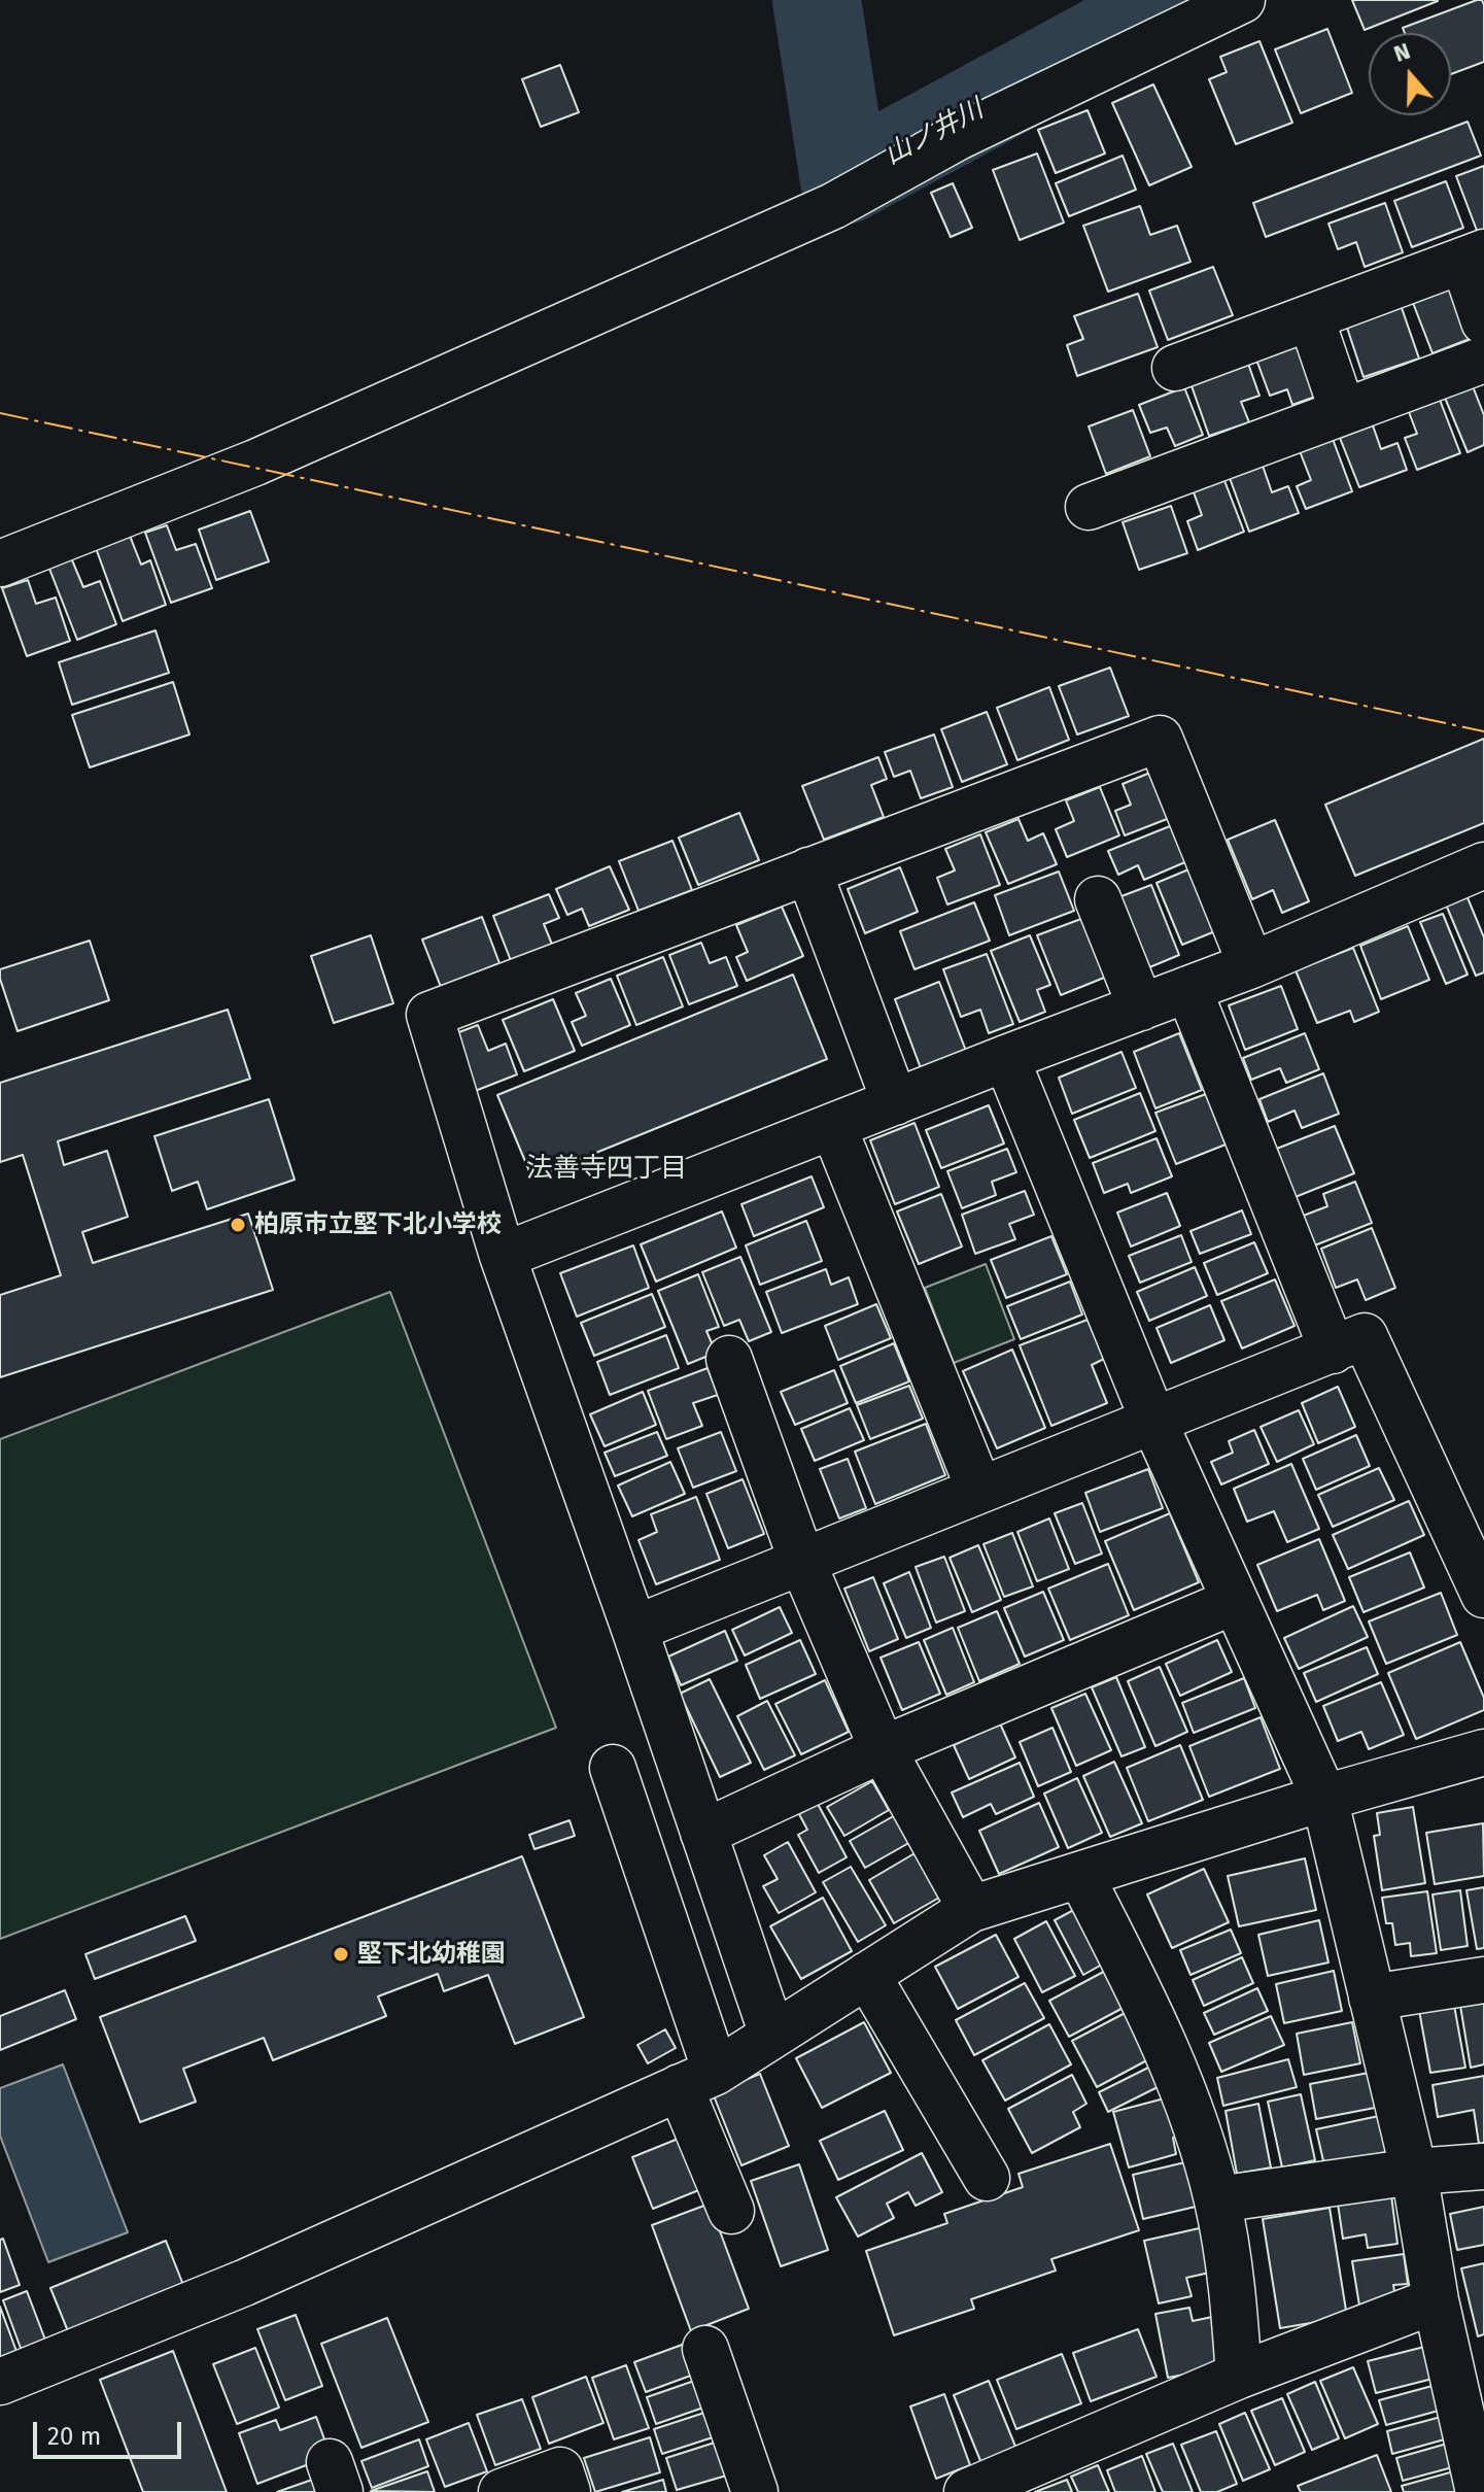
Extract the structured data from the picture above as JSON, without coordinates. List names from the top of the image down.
{
  "districts": ["法善寺四丁目"],
  "water": ["山ノ井川"],
  "places": ["柏原市立堅下北小学校", "堅下北幼稚園"],
  "scale_bar": "20 m",
  "north": "top"
}
